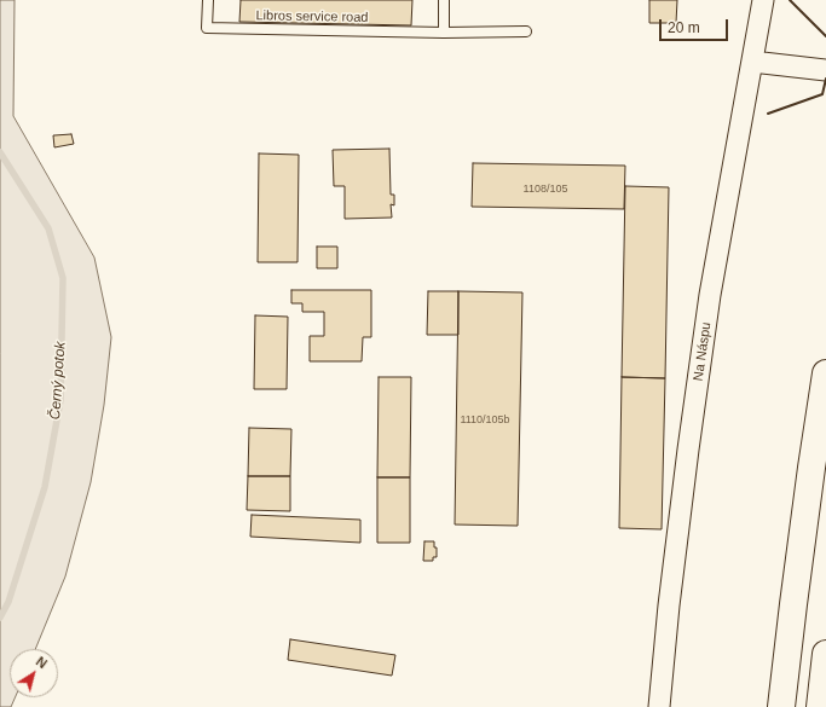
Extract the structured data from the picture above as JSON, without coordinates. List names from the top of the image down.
{
  "streets": {
    "street": ["Na Náspu"],
    "lane": ["Libros service road"]
  },
  "water": ["Černý potok"],
  "house_numbers": ["1108/105", "1110/105b"],
  "scale_bar": "20 m",
  "north": "top right"
}
